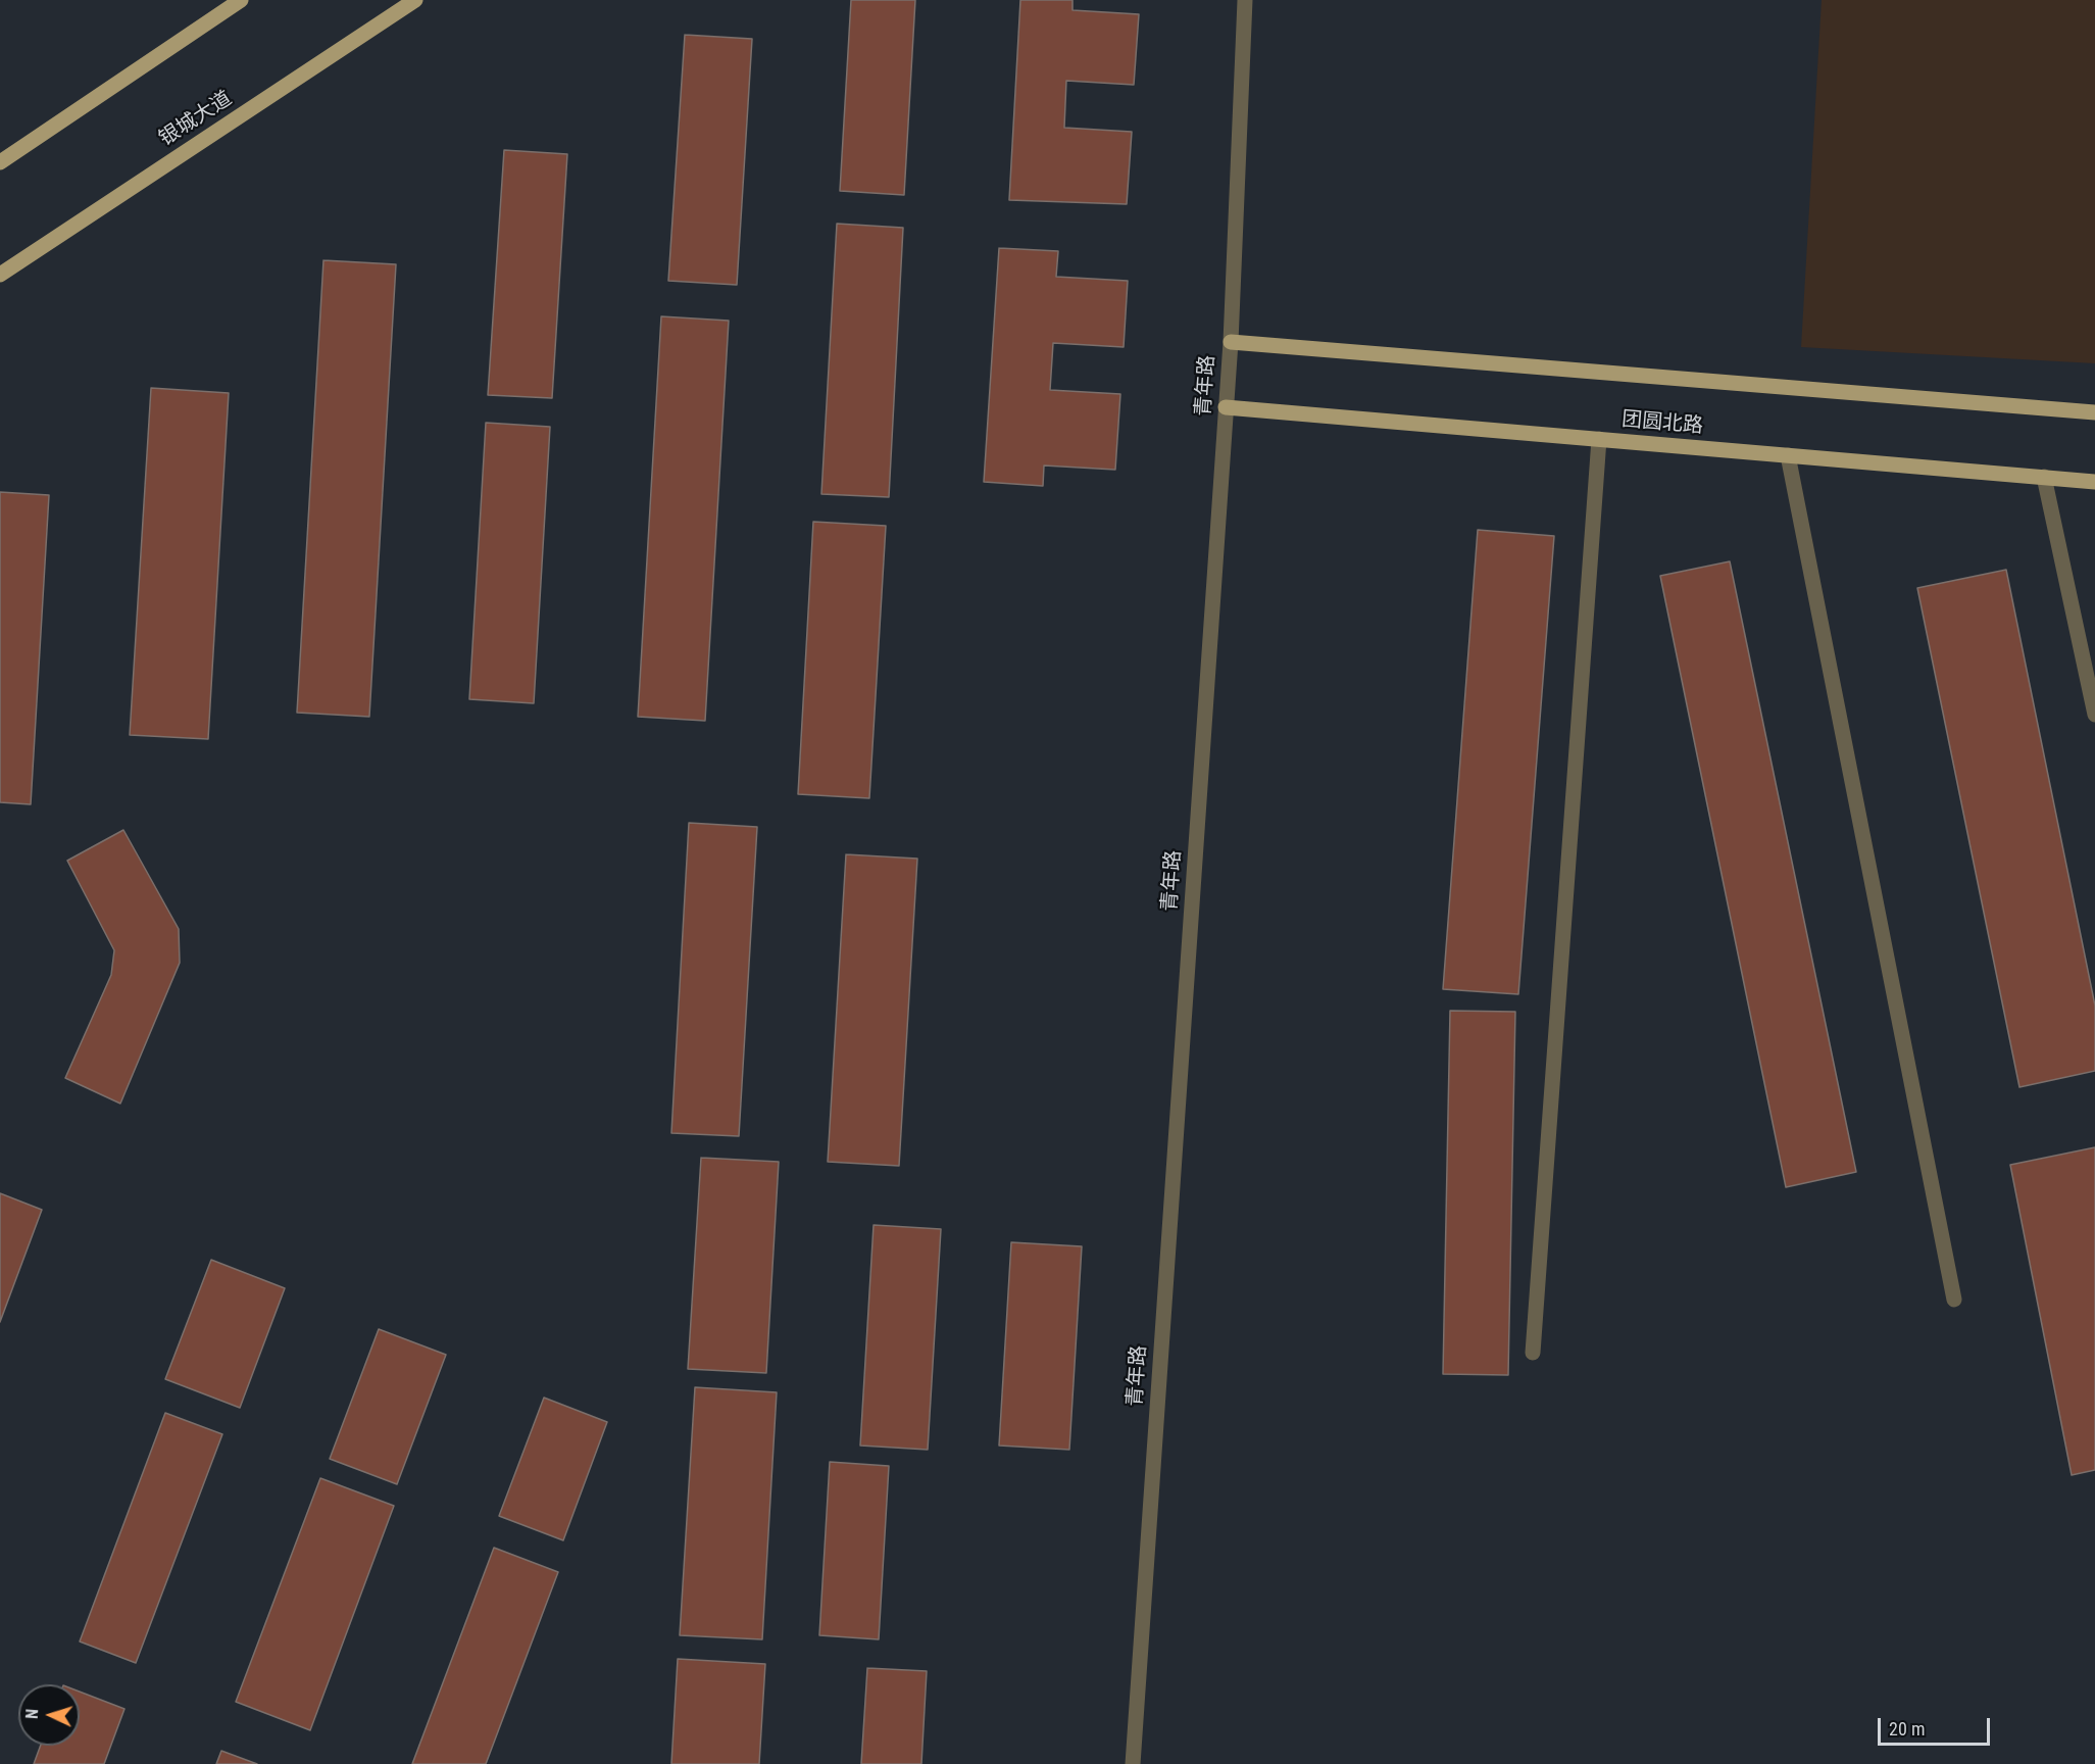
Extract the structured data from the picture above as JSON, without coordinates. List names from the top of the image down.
{
  "streets": {
    "main road": ["银城大道", "团圆北路"],
    "street": ["青年路"]
  },
  "crossings": [
    ["青年路", "团圆北路"]
  ],
  "scale_bar": "20 m",
  "north": "left"
}
